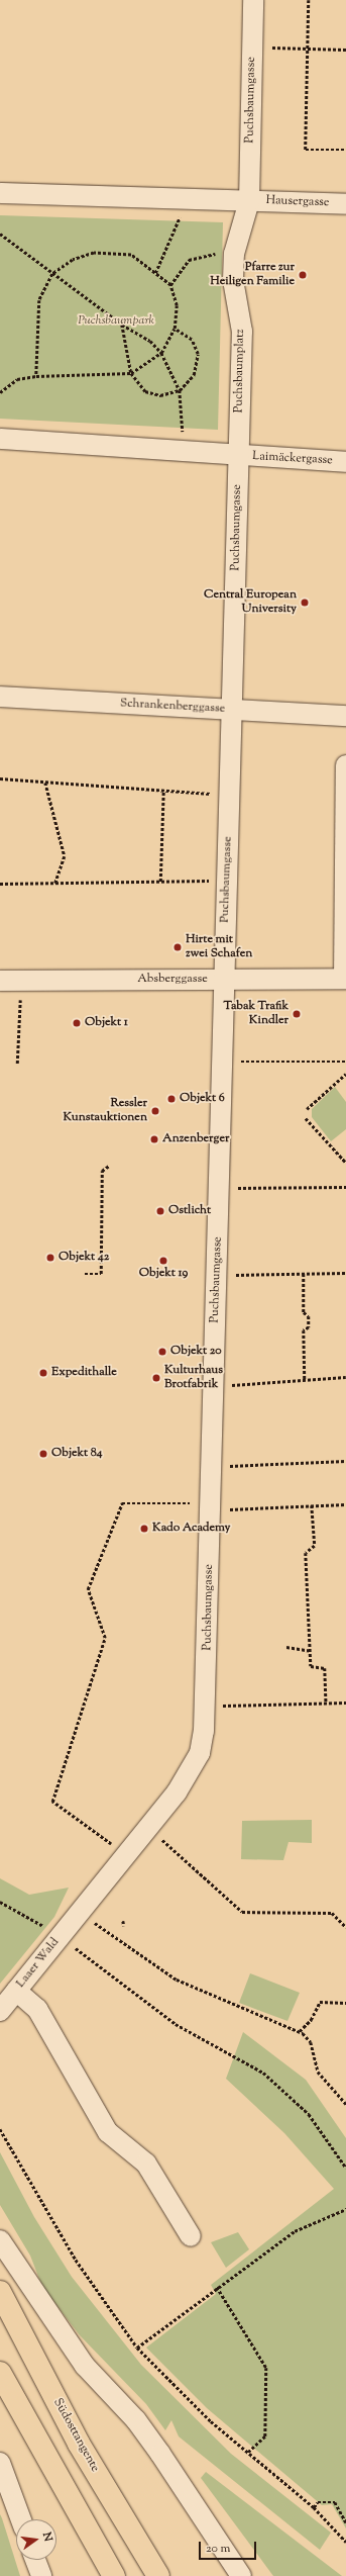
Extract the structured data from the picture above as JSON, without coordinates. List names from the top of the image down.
{
  "streets": {
    "highway": ["Südosttangente"],
    "street": [
      "Puchsbaumgasse",
      "Hausergasse",
      "Puchsbaumplatz",
      "Laimäckergasse",
      "Schrankenberggasse",
      "Absberggasse",
      "Laaer Wald"
    ]
  },
  "crossings": [
    ["Puchsbaumgasse", "Hausergasse"],
    ["Puchsbaumgasse", "Puchsbaumplatz"],
    ["Puchsbaumgasse", "Laimäckergasse"],
    ["Puchsbaumgasse", "Schrankenberggasse"],
    ["Puchsbaumgasse", "Absberggasse"],
    ["Puchsbaumgasse", "Laaer Wald"],
    ["Hausergasse", "Puchsbaumplatz"],
    ["Puchsbaumplatz", "Laimäckergasse"]
  ],
  "parks": ["Puchsbaumpark"],
  "places": [
    "Pfarre zur Heiligen Familie",
    "Central European University",
    "Hirte mit zwei Schafen",
    "Tabak Trafik Kindler",
    "Objekt 1",
    "Objekt 6",
    "Ressler Kunstauktionen",
    "Anzenberger",
    "Ostlicht",
    "Objekt 42",
    "Objekt 19",
    "Objekt 20",
    "Expedithalle",
    "Kulturhaus Brotfabrik",
    "Objekt 84",
    "Kado Academy"
  ],
  "scale_bar": "20 m",
  "north": "right"
}
